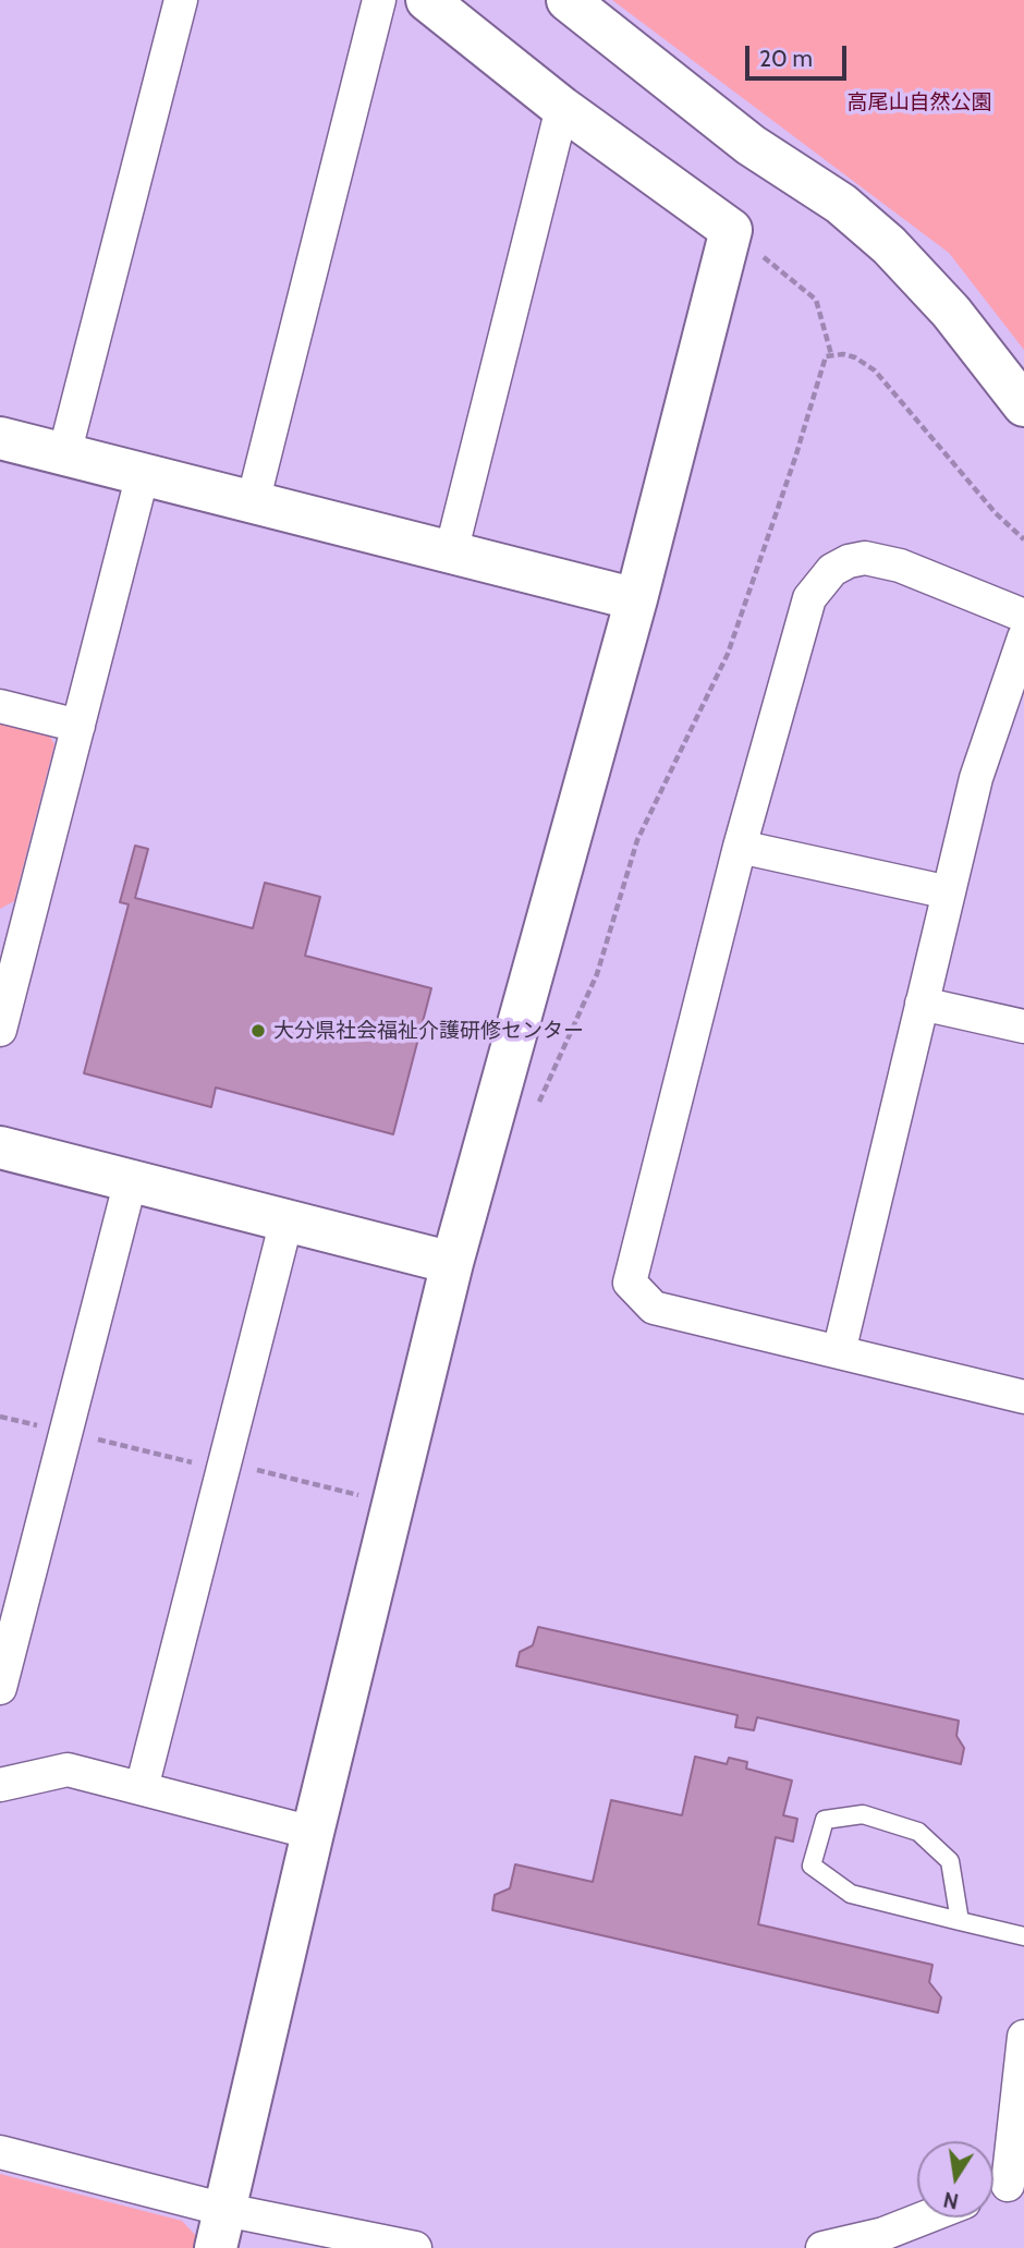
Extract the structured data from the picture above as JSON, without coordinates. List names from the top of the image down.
{
  "parks": ["高尾山自然公園"],
  "places": ["大分県社会福祉介護研修センター"],
  "scale_bar": "20 m",
  "north": "bottom"
}
